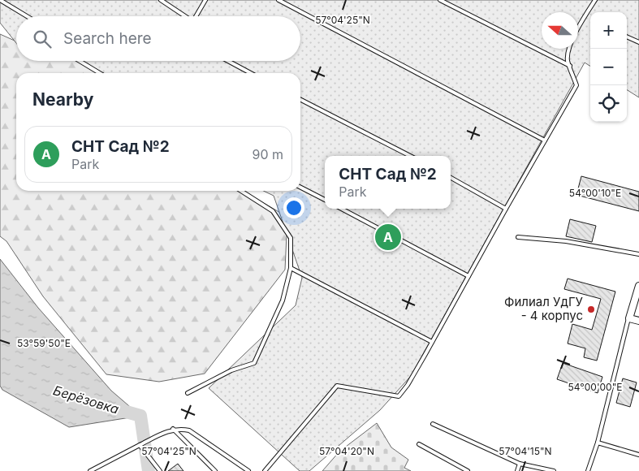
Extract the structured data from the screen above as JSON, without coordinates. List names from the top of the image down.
{
  "water": ["Берёзовка"],
  "places": ["Филиал УдГУ - 4 корпус"],
  "north": "left",
  "page": {
    "map_buttons": ["+", "−"],
    "search": "Search here",
    "heading": "Nearby",
    "list": [
      {
        "mark": "A",
        "name": "СНТ Сад №2",
        "note": "Park",
        "value": "90 m"
      }
    ],
    "popup": ["СНТ Сад №2", "Park"],
    "pins": "A"
  },
  "coordinates": [
    "57°04'25\"N",
    "54°00'10\"E",
    "53°59'50\"E",
    "54°00'00\"E",
    "57°04'20\"N",
    "57°04'15\"N"
  ]
}
